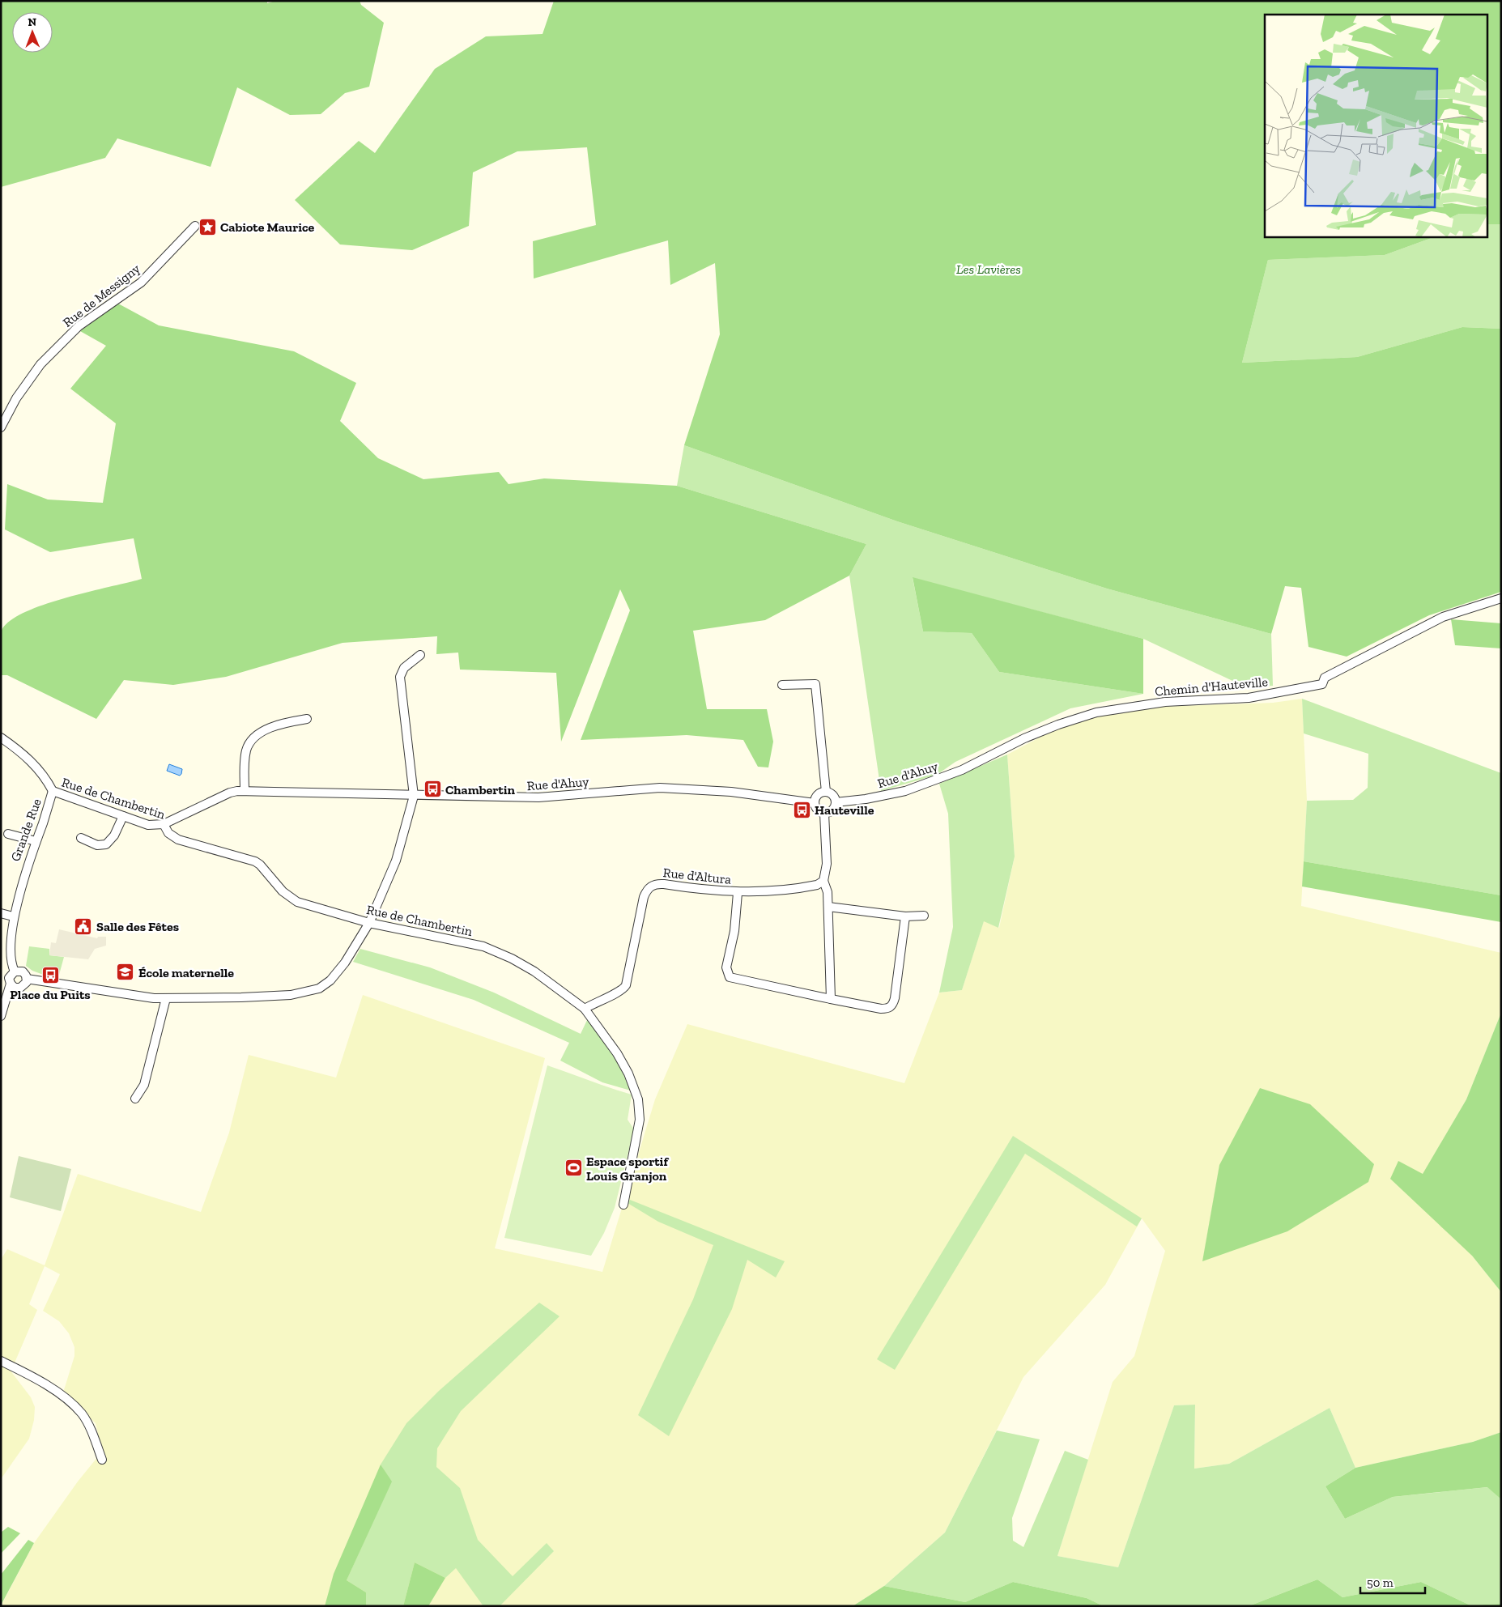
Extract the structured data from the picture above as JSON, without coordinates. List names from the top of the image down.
{
  "streets": {
    "street": [
      "Rue de Messigny",
      "Chemin d'Hauteville",
      "Rue d'Ahuy",
      "Rue de Chambertin",
      "Grande Rue",
      "Rue d'Altura"
    ]
  },
  "crossings": [
    ["Chemin d'Hauteville", "Rue d'Ahuy"],
    ["Rue d'Ahuy", "Rue de Chambertin"],
    ["Rue de Chambertin", "Grande Rue"],
    ["Rue de Chambertin", "Rue d'Altura"]
  ],
  "parks": ["Les Lavières"],
  "places": {
    "place": ["Cabiote Maurice"],
    "bus stop": ["Chambertin", "Hauteville", "Place du Puits"],
    "public building": ["Salle des Fêtes"],
    "school or university": ["École maternelle"],
    "sports": ["Espace sportif Louis Granjon"]
  },
  "scale_bar": "50 m",
  "north": "top"
}
